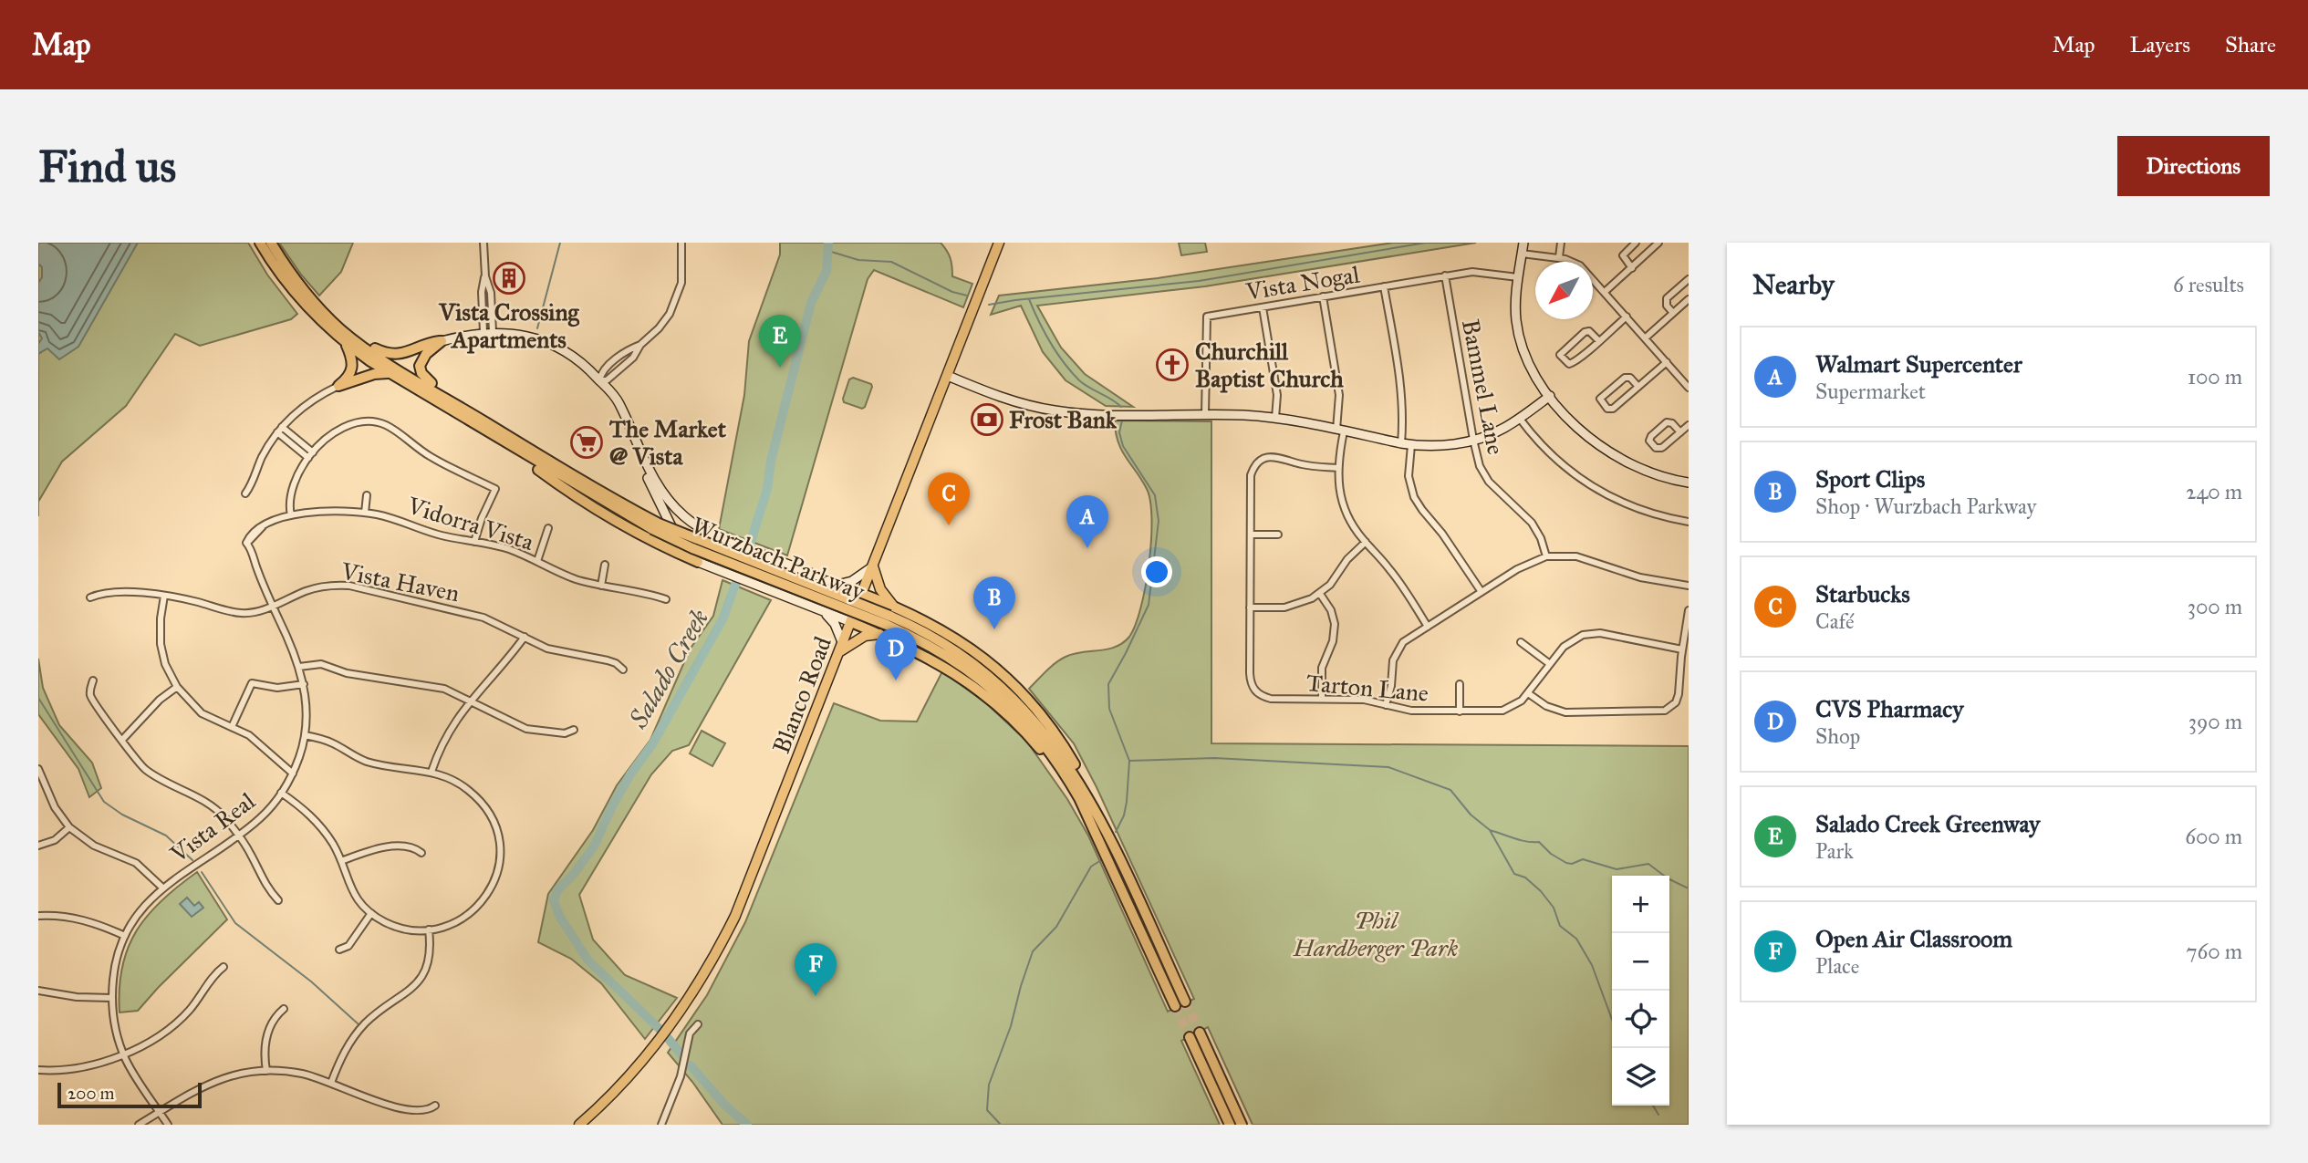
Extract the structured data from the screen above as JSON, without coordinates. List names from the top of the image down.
{
  "streets": {
    "highway": ["Wurzbach Parkway"],
    "main road": ["Blanco Road"],
    "street": [
      "Vista Nogal",
      "Bammel Lane",
      "Vidorra Vista",
      "Vista Haven",
      "Tarton Lane",
      "Vista Real"
    ]
  },
  "crossings": [
    ["Vista Nogal", "Bammel Lane"],
    ["Vidorra Vista", "Vista Real"],
    ["Wurzbach Parkway", "Blanco Road"],
    ["Vista Haven", "Vista Real"]
  ],
  "water": ["Salado Creek"],
  "parks": ["Phil Hardberger Park"],
  "places": {
    "building": ["Vista Crossing Apartments"],
    "church": ["Churchill Baptist Church"],
    "bank": ["Frost Bank"],
    "supermarket": ["The Market @ Vista"]
  },
  "scale_bar": "200 m",
  "north": "bottom left",
  "page": {
    "header": "Map",
    "nav": ["Map", "Layers", "Share"],
    "buttons": "Directions",
    "title": "Find us",
    "heading": ["Nearby", "6 results"],
    "pins": [
      "E",
      "C",
      "A",
      "B",
      "D",
      "F"
    ],
    "list": [
      {
        "mark": "A",
        "name": "Walmart Supercenter",
        "note": "Supermarket",
        "value": "100 m"
      },
      {
        "mark": "B",
        "name": "Sport Clips",
        "note": "Shop · Wurzbach Parkway",
        "value": "240 m"
      },
      {
        "mark": "C",
        "name": "Starbucks",
        "note": "Café",
        "value": "300 m"
      },
      {
        "mark": "D",
        "name": "CVS Pharmacy",
        "note": "Shop",
        "value": "390 m"
      },
      {
        "mark": "E",
        "name": "Salado Creek Greenway",
        "note": "Park",
        "value": "600 m"
      },
      {
        "mark": "F",
        "name": "Open Air Classroom",
        "note": "Place",
        "value": "760 m"
      }
    ],
    "map_buttons": ["+", "−"],
    "scale": "200 m"
  }
}
